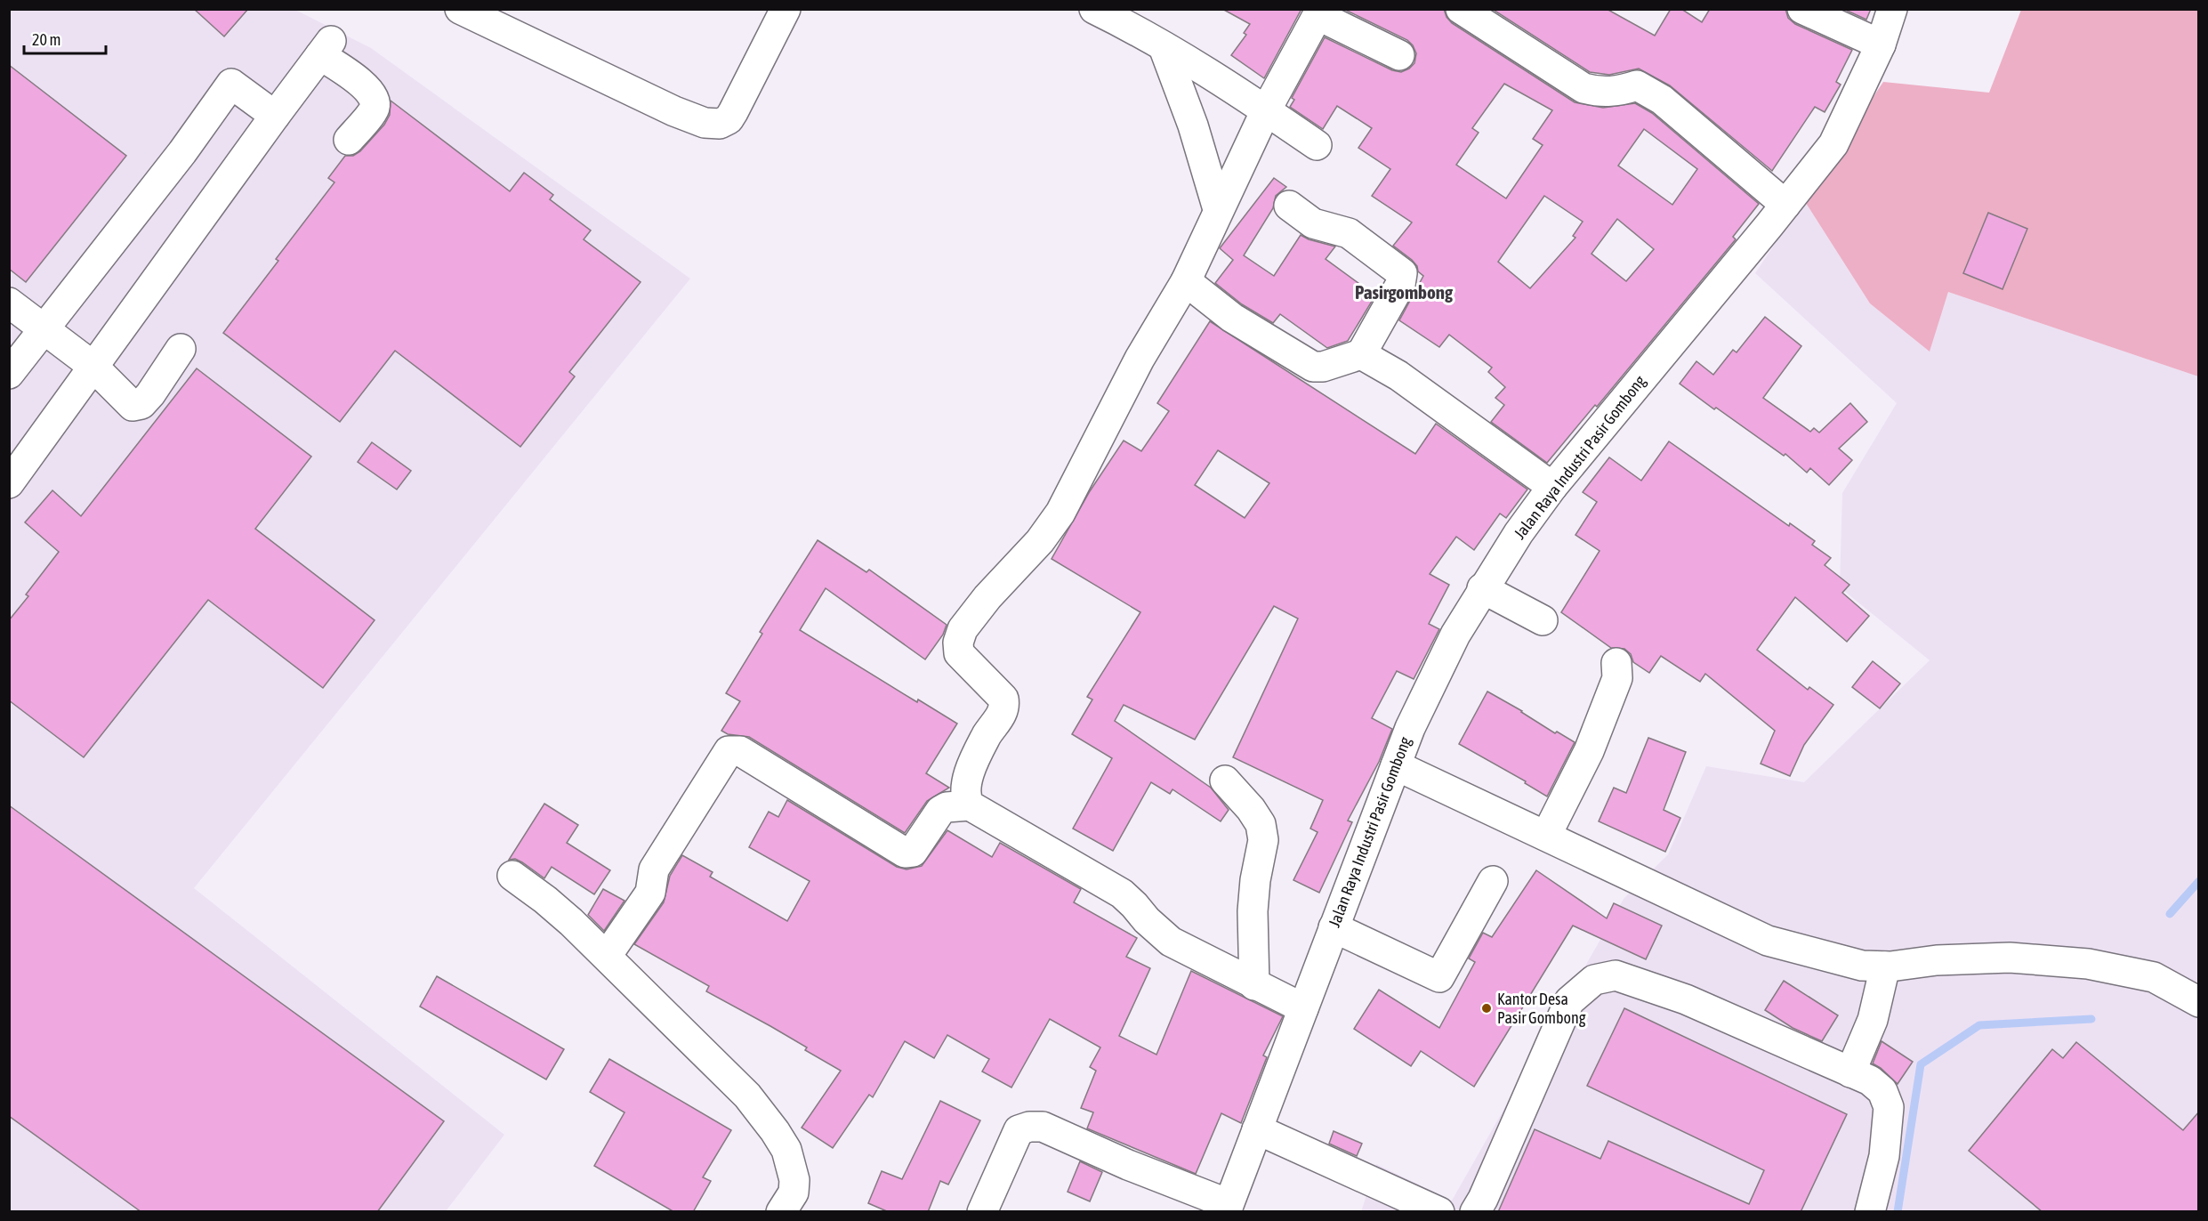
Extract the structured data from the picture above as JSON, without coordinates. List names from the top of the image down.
{
  "streets": {
    "street": ["Jalan Raya Industri Pasir Gombong"]
  },
  "districts": ["Pasirgombong"],
  "places": ["Kantor Desa Pasir Gombong"],
  "scale_bar": "20 m"
}
